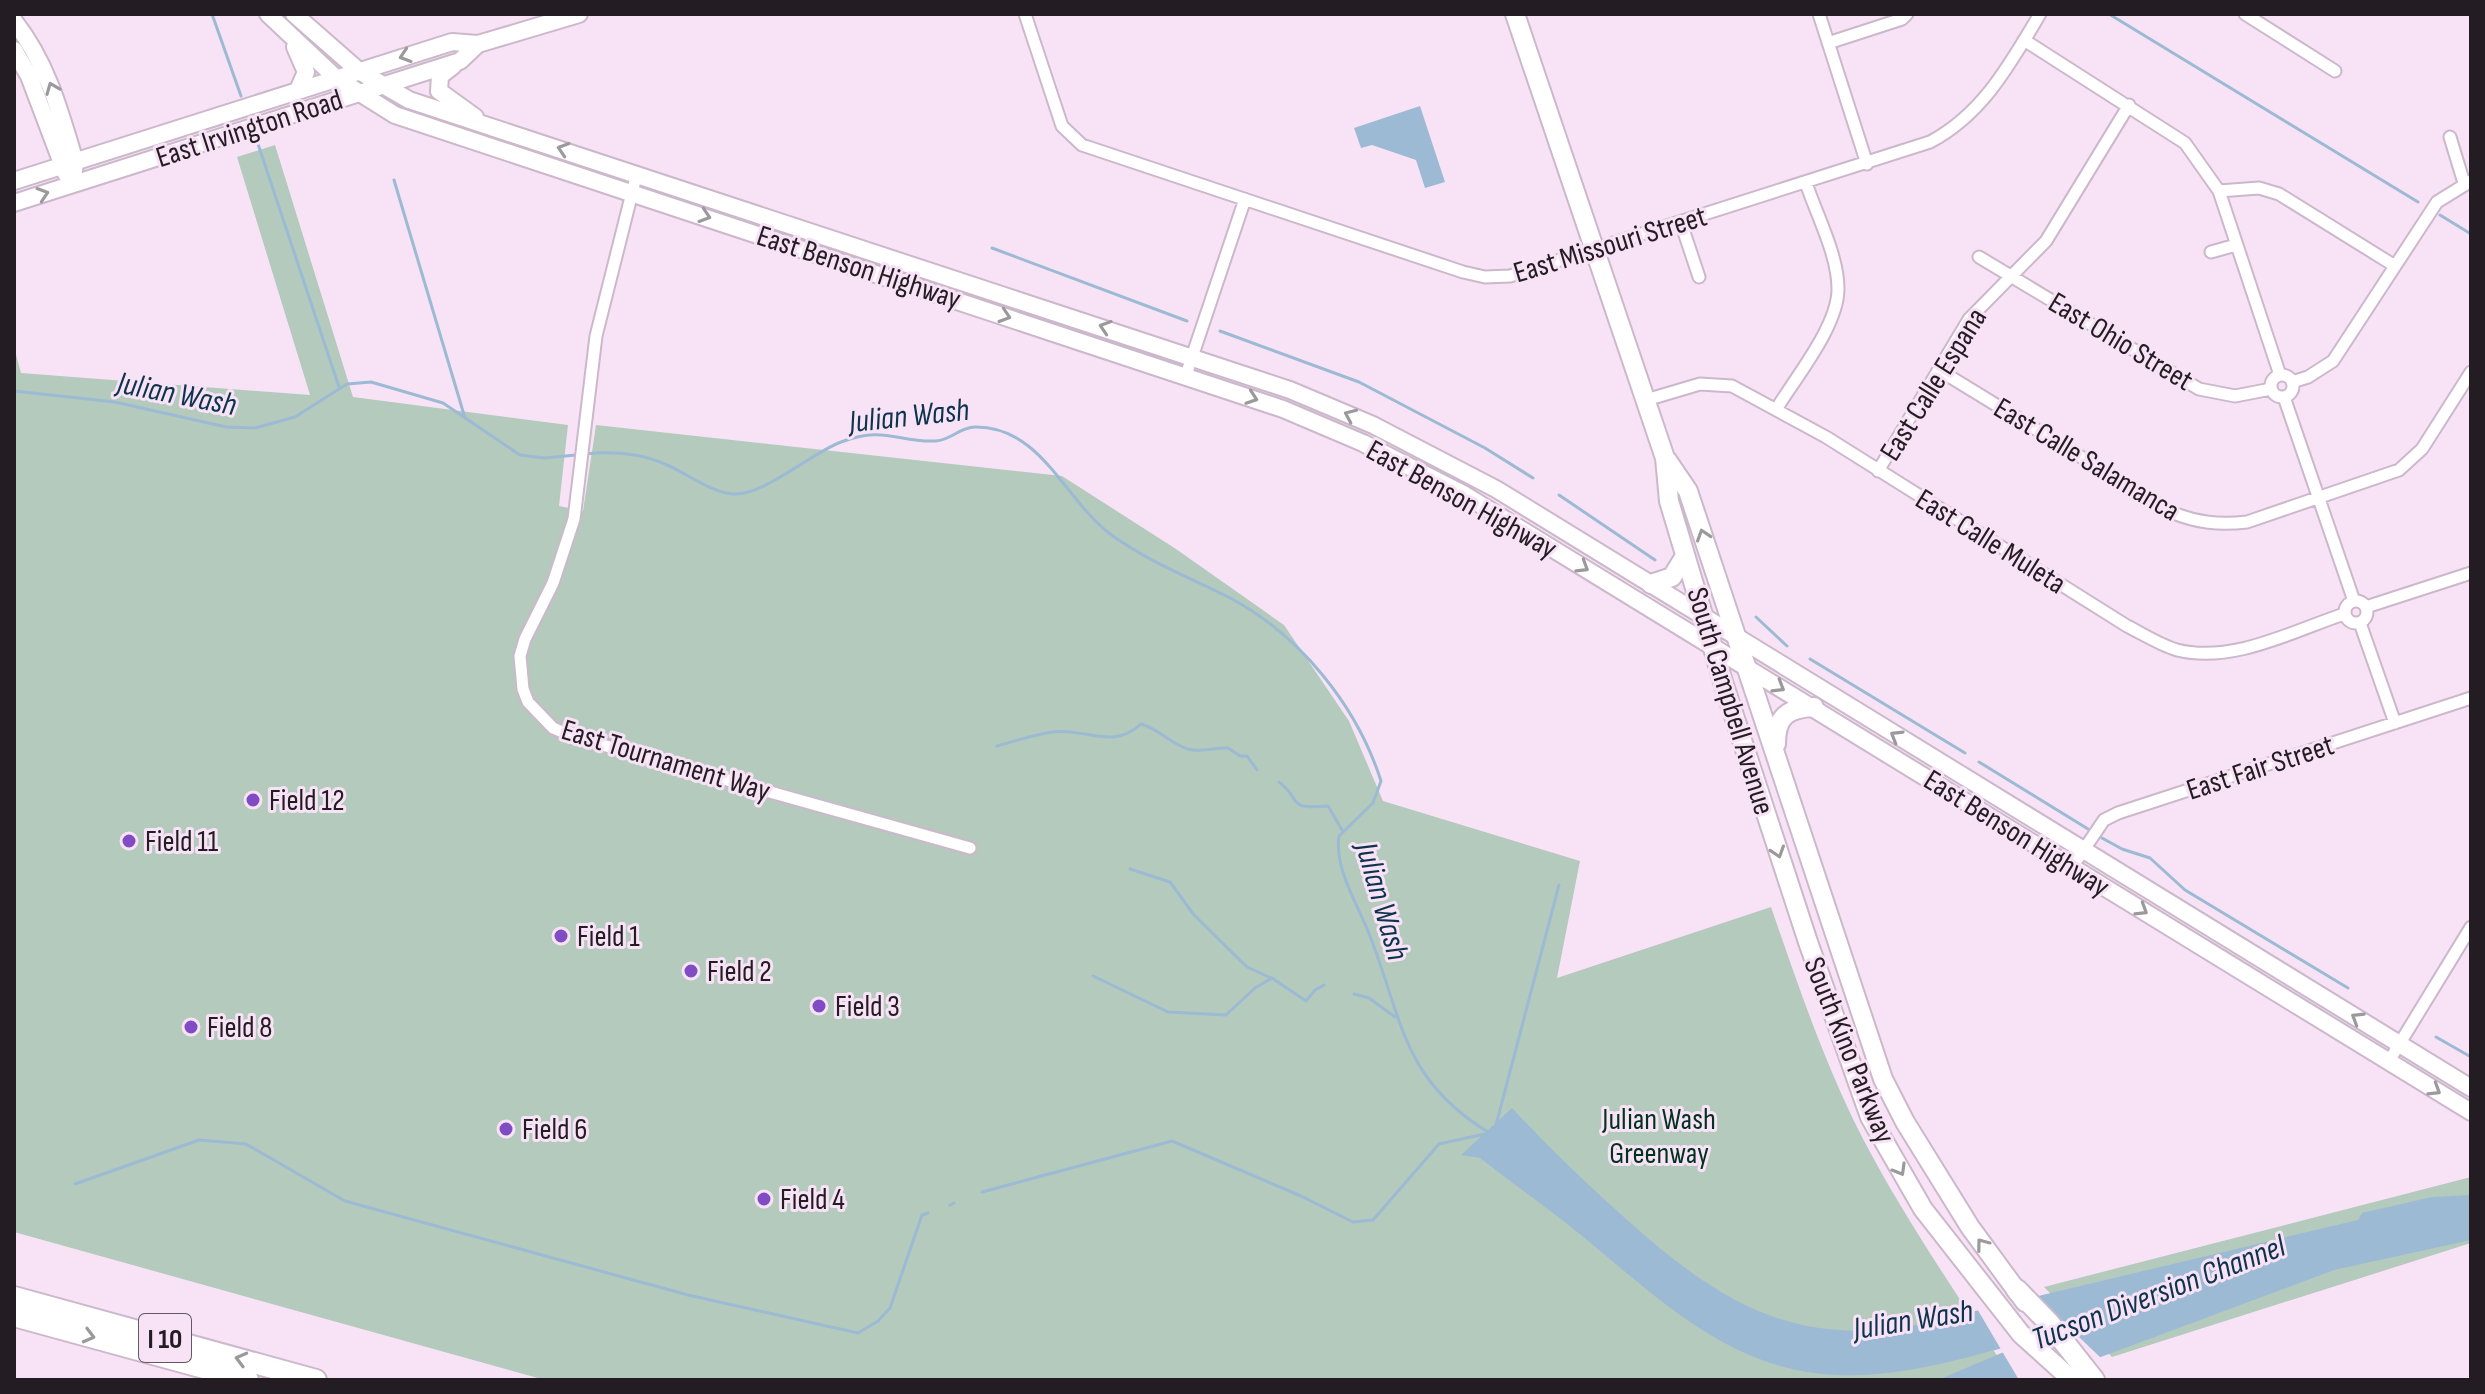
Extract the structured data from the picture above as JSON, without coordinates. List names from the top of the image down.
{
  "streets": {
    "highway": ["I 10"],
    "main road": [
      "East Irvington Road",
      "East Benson Highway",
      "South Campbell Avenue",
      "South Kino Parkway"
    ],
    "street": [
      "East Missouri Street",
      "East Ohio Street",
      "East Calle Espana",
      "East Calle Salamanca",
      "East Calle Muleta",
      "East Tournament Way",
      "East Fair Street"
    ]
  },
  "crossings": [
    ["East Irvington Road", "East Benson Highway"],
    ["East Missouri Street", "South Campbell Avenue"],
    ["East Benson Highway", "South Campbell Avenue"],
    ["East Benson Highway", "East Tournament Way"],
    ["East Benson Highway", "East Fair Street"],
    ["East Ohio Street", "East Calle Espana"],
    ["East Calle Espana", "East Calle Salamanca"],
    ["East Calle Espana", "East Calle Muleta"],
    ["East Calle Muleta", "South Campbell Avenue"],
    ["South Campbell Avenue", "South Kino Parkway"]
  ],
  "water": ["Julian Wash", "Tucson Diversion Channel"],
  "parks": ["Julian Wash Greenway"],
  "places": [
    "Field 12",
    "Field 11",
    "Field 1",
    "Field 2",
    "Field 3",
    "Field 8",
    "Field 6",
    "Field 4"
  ]
}
